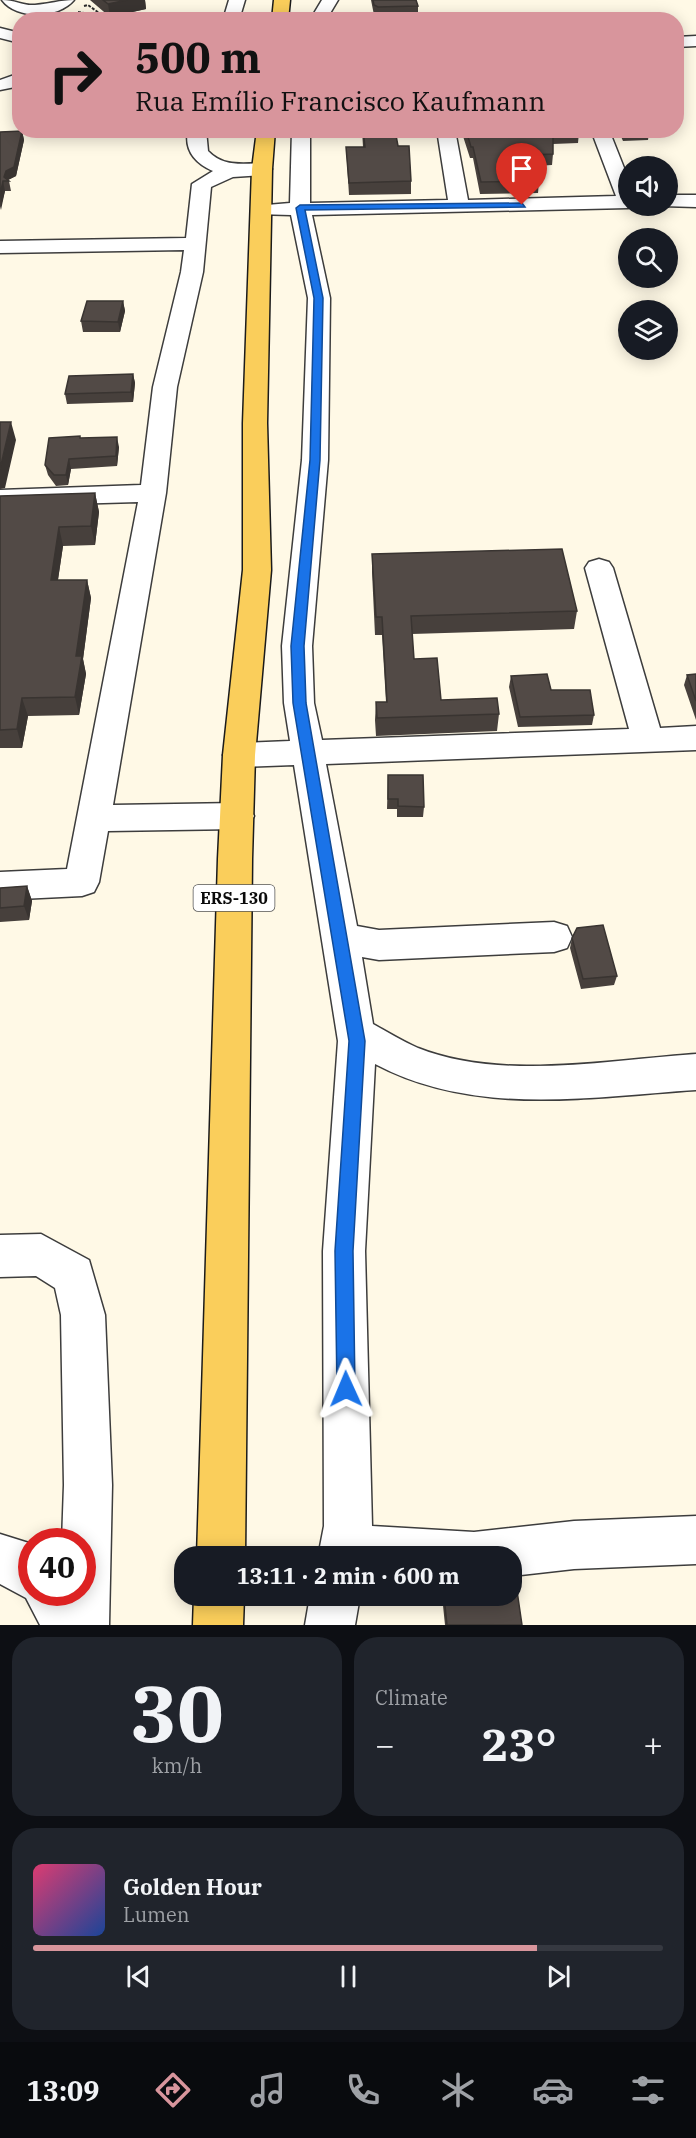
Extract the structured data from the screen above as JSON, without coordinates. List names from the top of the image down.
{
  "streets": {
    "main road": ["ERS-130"]
  },
  "page": {
    "turn": ["500 m", "Rua Emílio Francisco Kaufmann"],
    "limit": "40",
    "trip": "13:11 · 2 min · 600 m",
    "tile": [
      ["30", "km/h"],
      "Climate"
    ],
    "heat": ["−", "23°", "+"],
    "song": ["Golden Hour", "Lumen"],
    "tabs": "13:09"
  }
}
